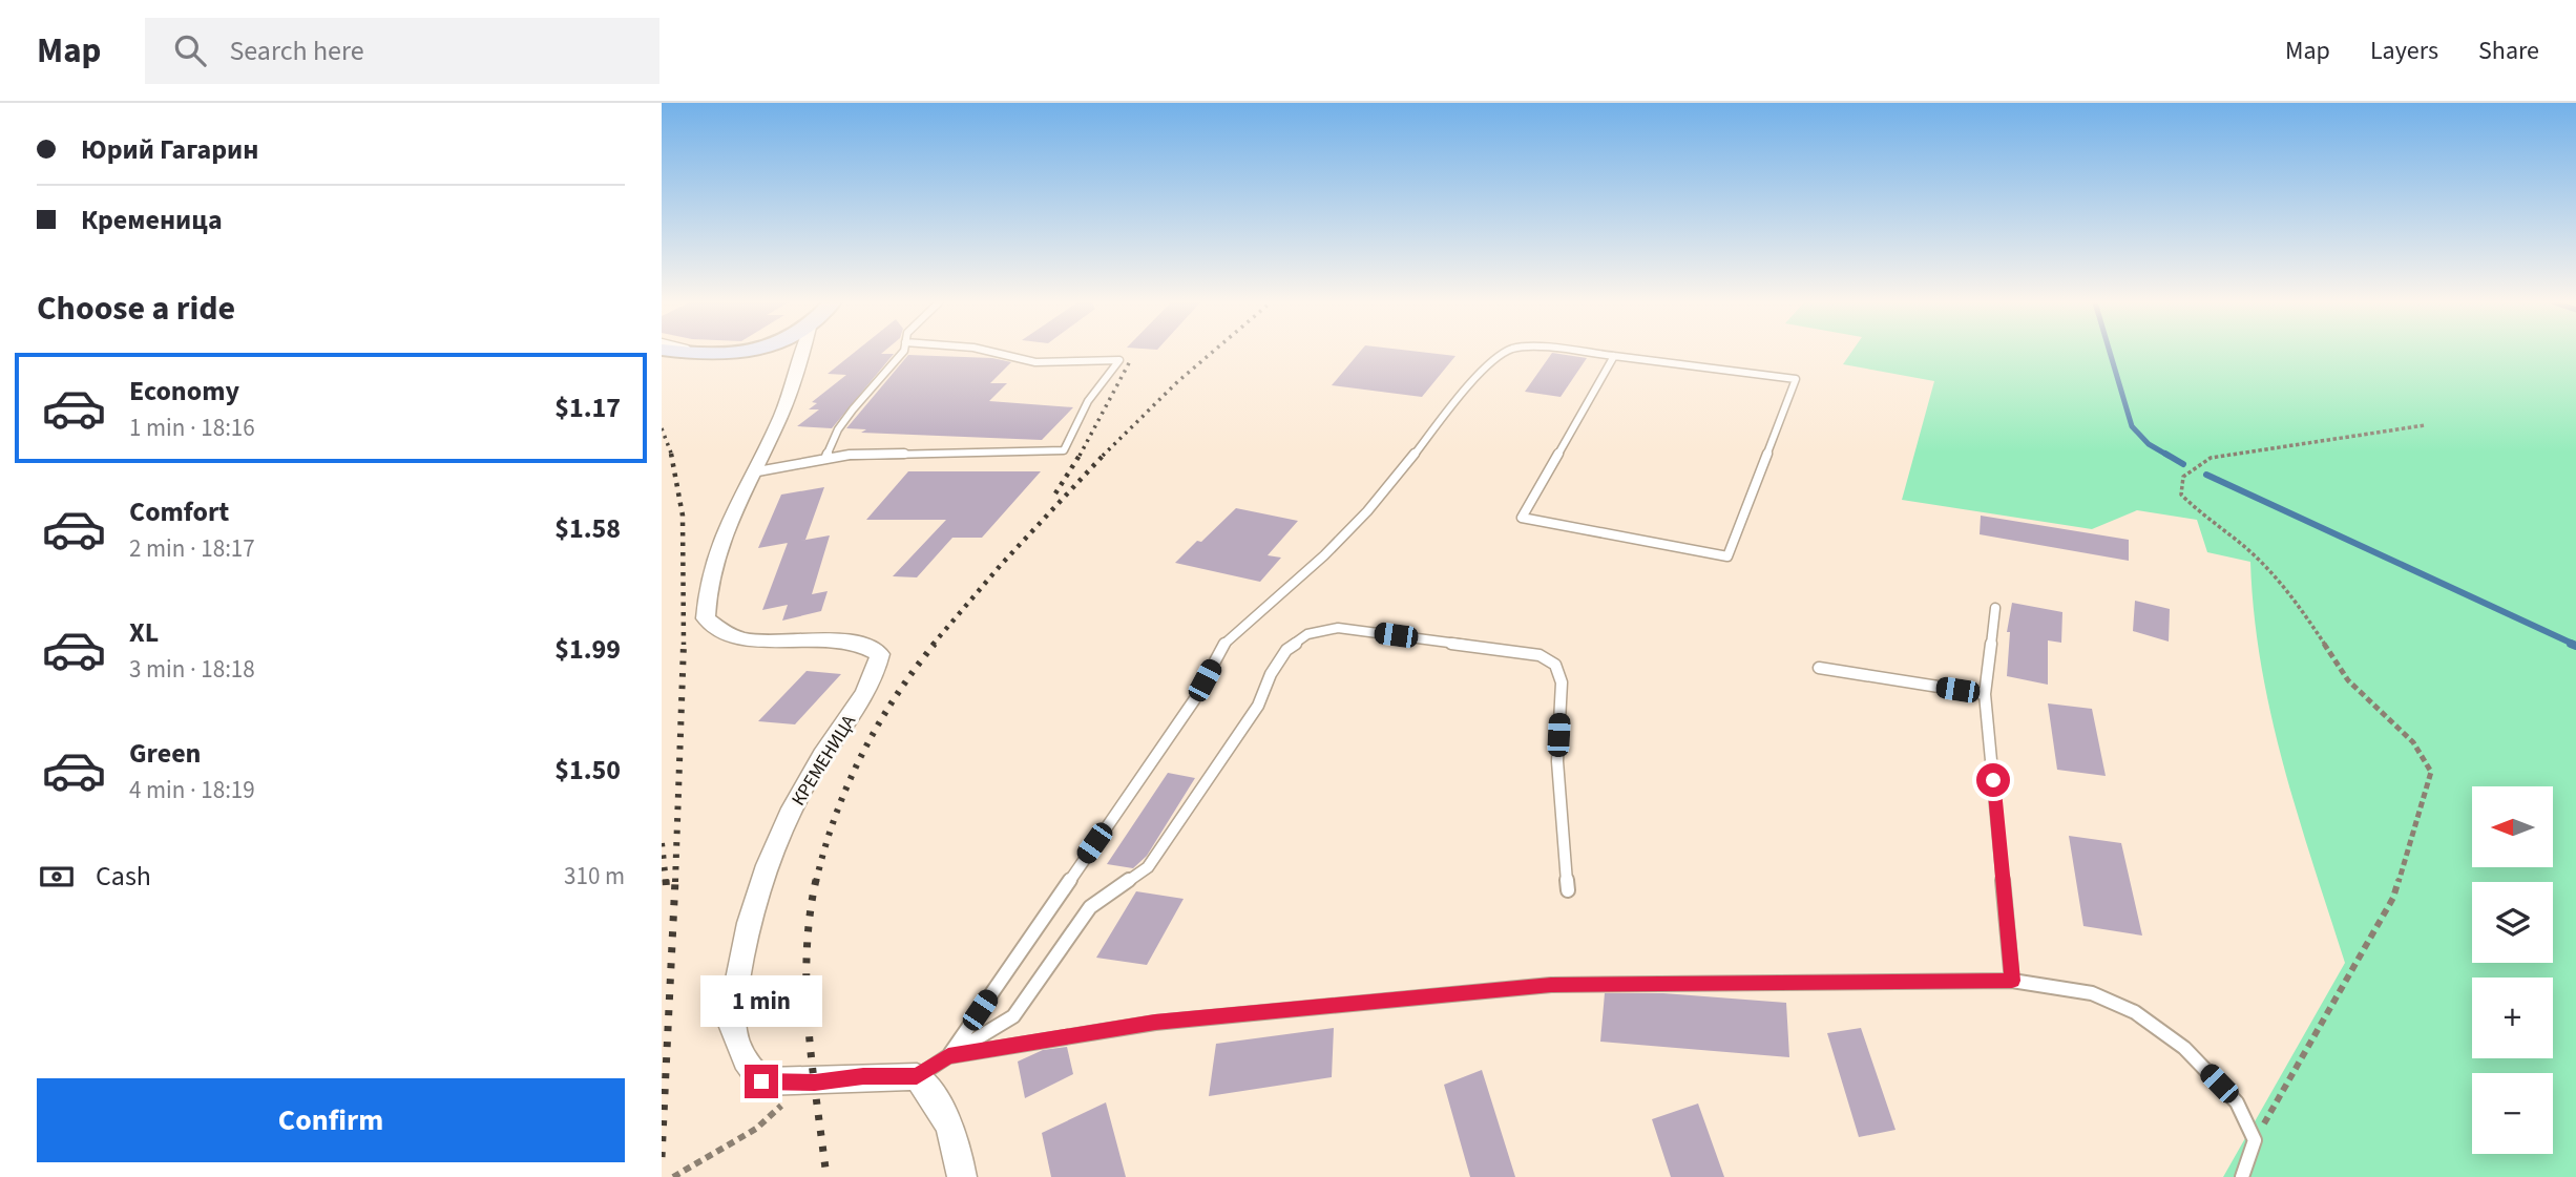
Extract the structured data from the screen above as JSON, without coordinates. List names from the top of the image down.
{
  "streets": {
    "street": ["КРЕМЕНИЦА"]
  },
  "north": "left",
  "page": {
    "header": "Map",
    "search": "Search here",
    "nav": ["Map", "Layers", "Share"],
    "banner": ["Юрий Гагарин", "Кременица"],
    "heading": "Choose a ride",
    "list": [
      {
        "name": "Economy",
        "note": "1 min · 18:16",
        "value": "$1.17"
      },
      {
        "name": "Comfort",
        "note": "2 min · 18:17",
        "value": "$1.58"
      },
      {
        "name": "XL",
        "note": "3 min · 18:18",
        "value": "$1.99"
      },
      {
        "name": "Green",
        "note": "4 min · 18:19",
        "value": "$1.50"
      }
    ],
    "map_buttons": ["+", "−"],
    "pay": ["Cash", "310 m"],
    "bubble": "1 min",
    "buttons": "Confirm"
  }
}
